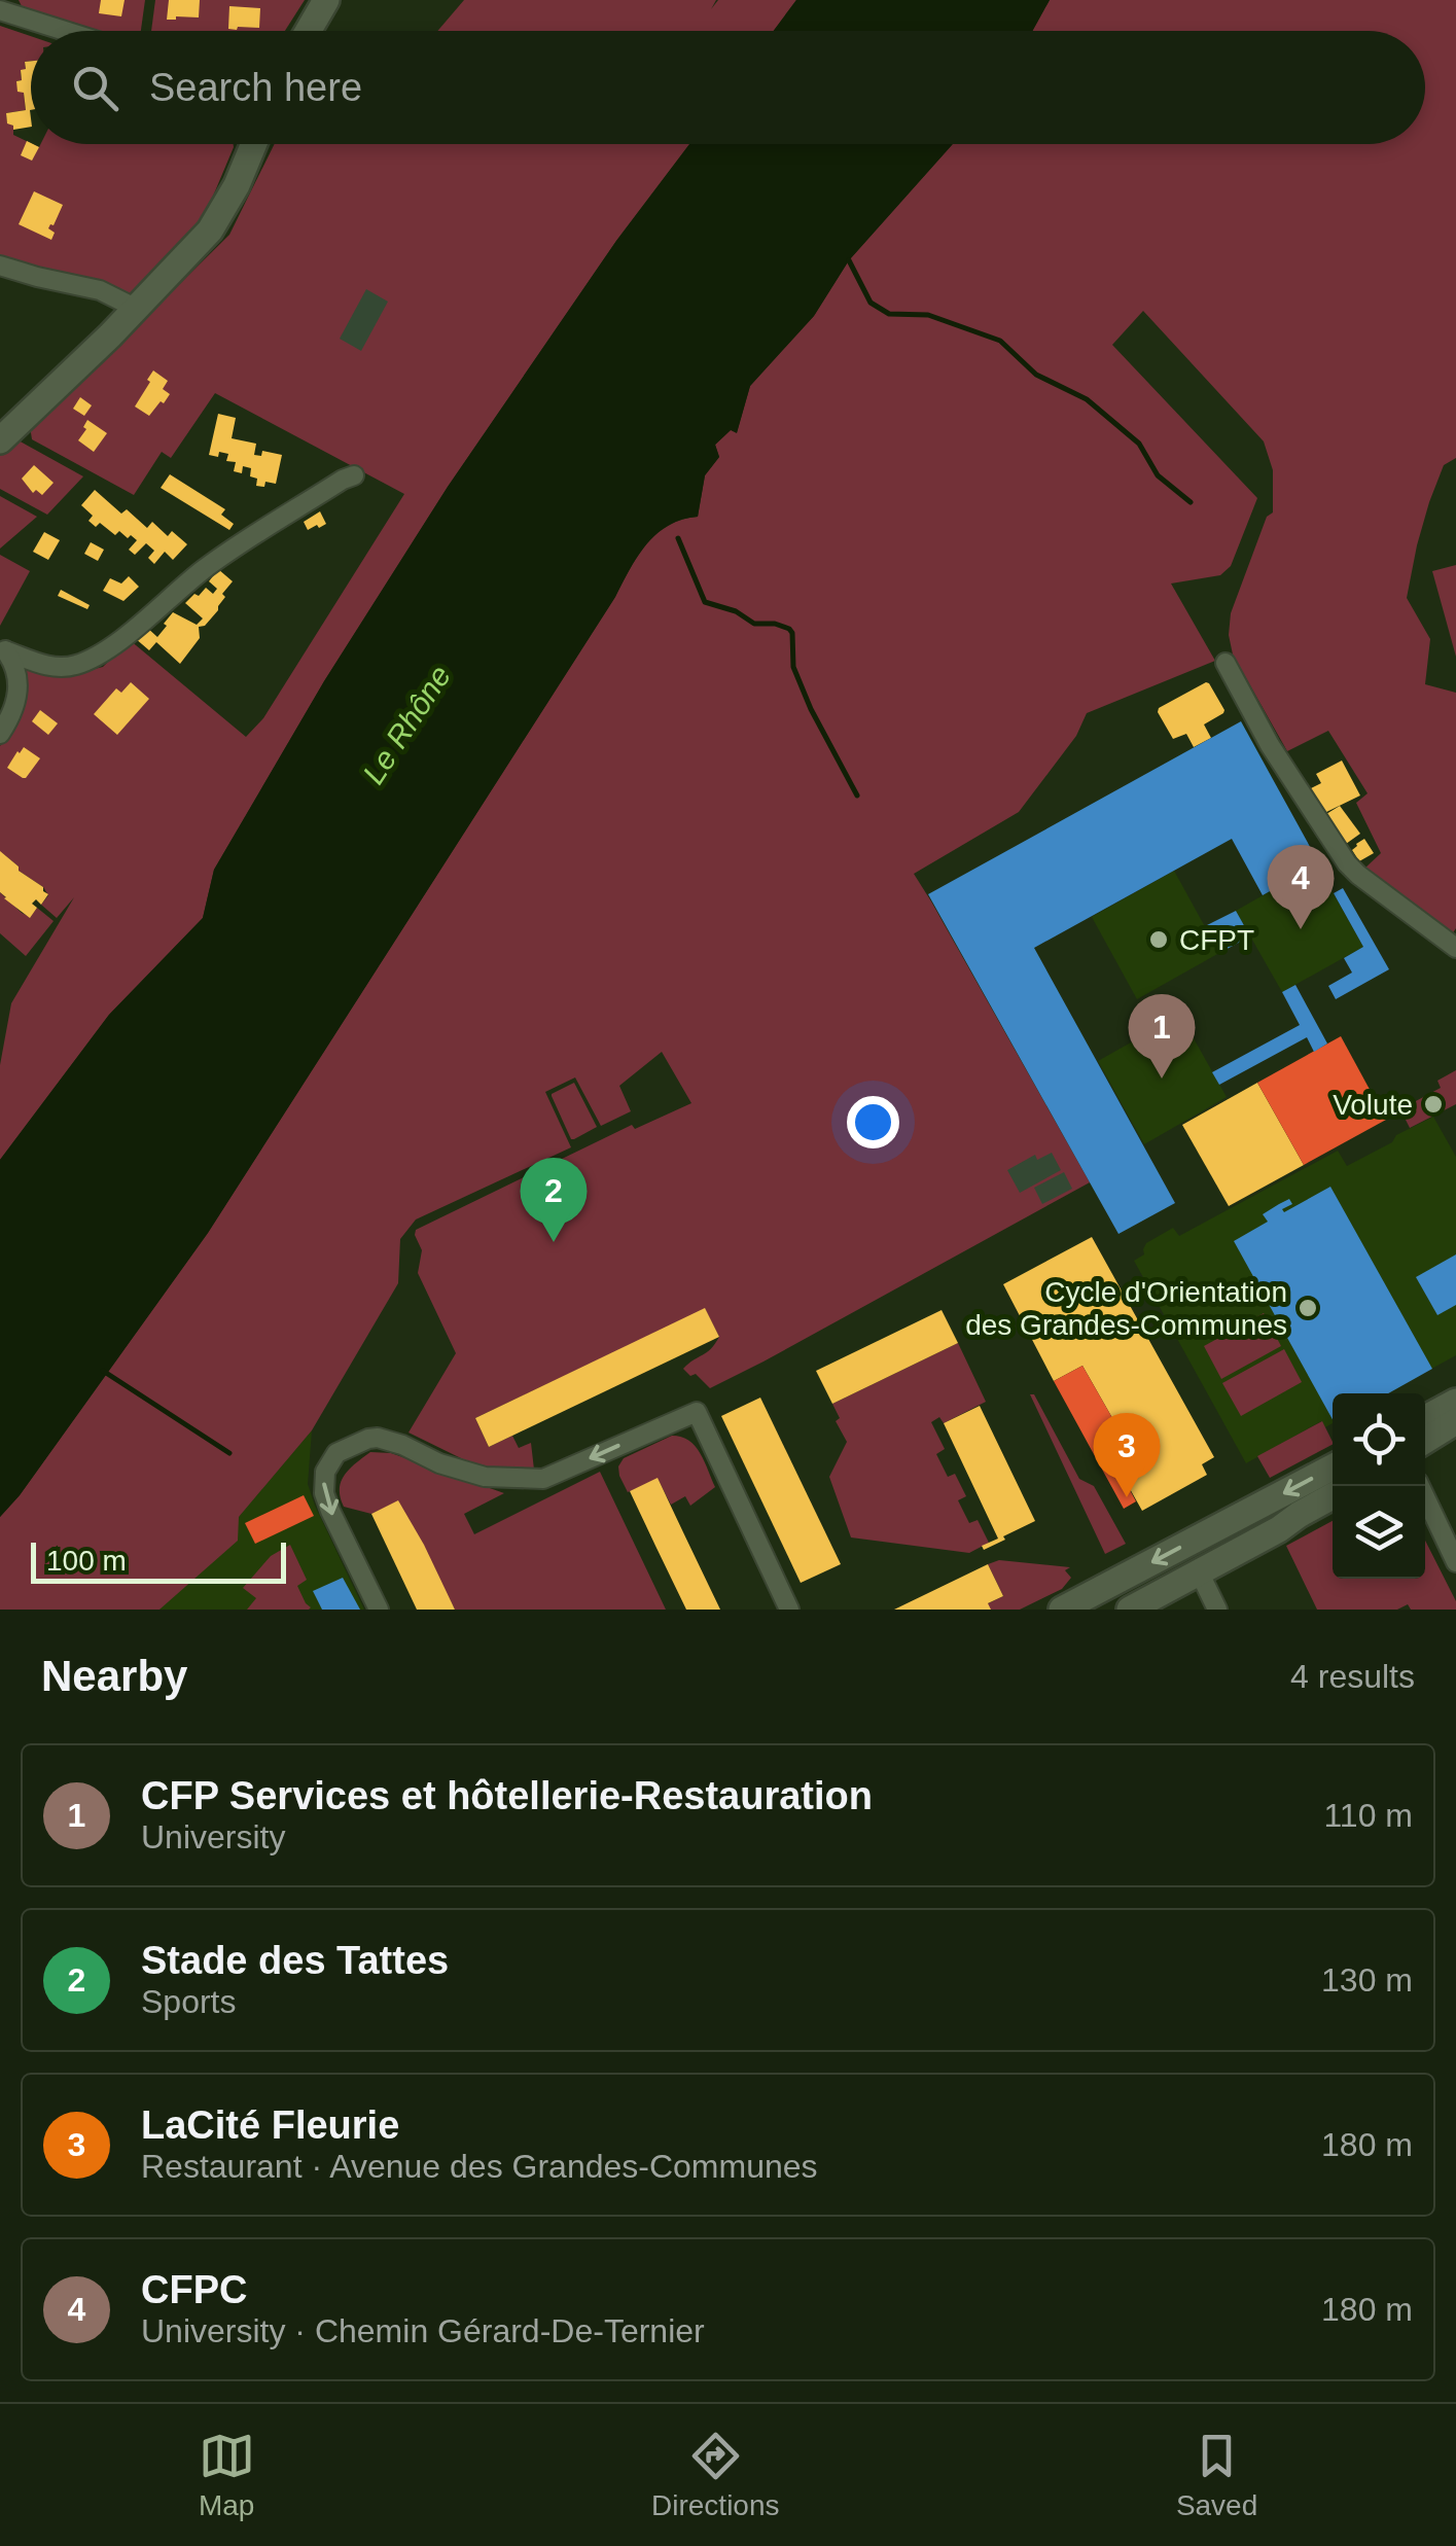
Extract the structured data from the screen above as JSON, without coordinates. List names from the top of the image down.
{
  "water": ["Le Rhône"],
  "places": ["CFPT", "Volute", "Cycle d'Orientation des Grandes-Communes"],
  "scale_bar": "100 m",
  "page": {
    "search": "Search here",
    "pins": [
      "4",
      "1",
      "2",
      "3"
    ],
    "scale": "100 m",
    "heading": ["Nearby", "4 results"],
    "list": [
      {
        "mark": "1",
        "name": "CFP Services et hôtellerie-Restauration",
        "note": "University",
        "value": "110 m"
      },
      {
        "mark": "2",
        "name": "Stade des Tattes",
        "note": "Sports",
        "value": "130 m"
      },
      {
        "mark": "3",
        "name": "LaCité Fleurie",
        "note": "Restaurant · Avenue des Grandes-Communes",
        "value": "180 m"
      },
      {
        "mark": "4",
        "name": "CFPC",
        "note": "University · Chemin Gérard-De-Ternier",
        "value": "180 m"
      }
    ],
    "nav": ["Map", "Directions", "Saved"]
  }
}
